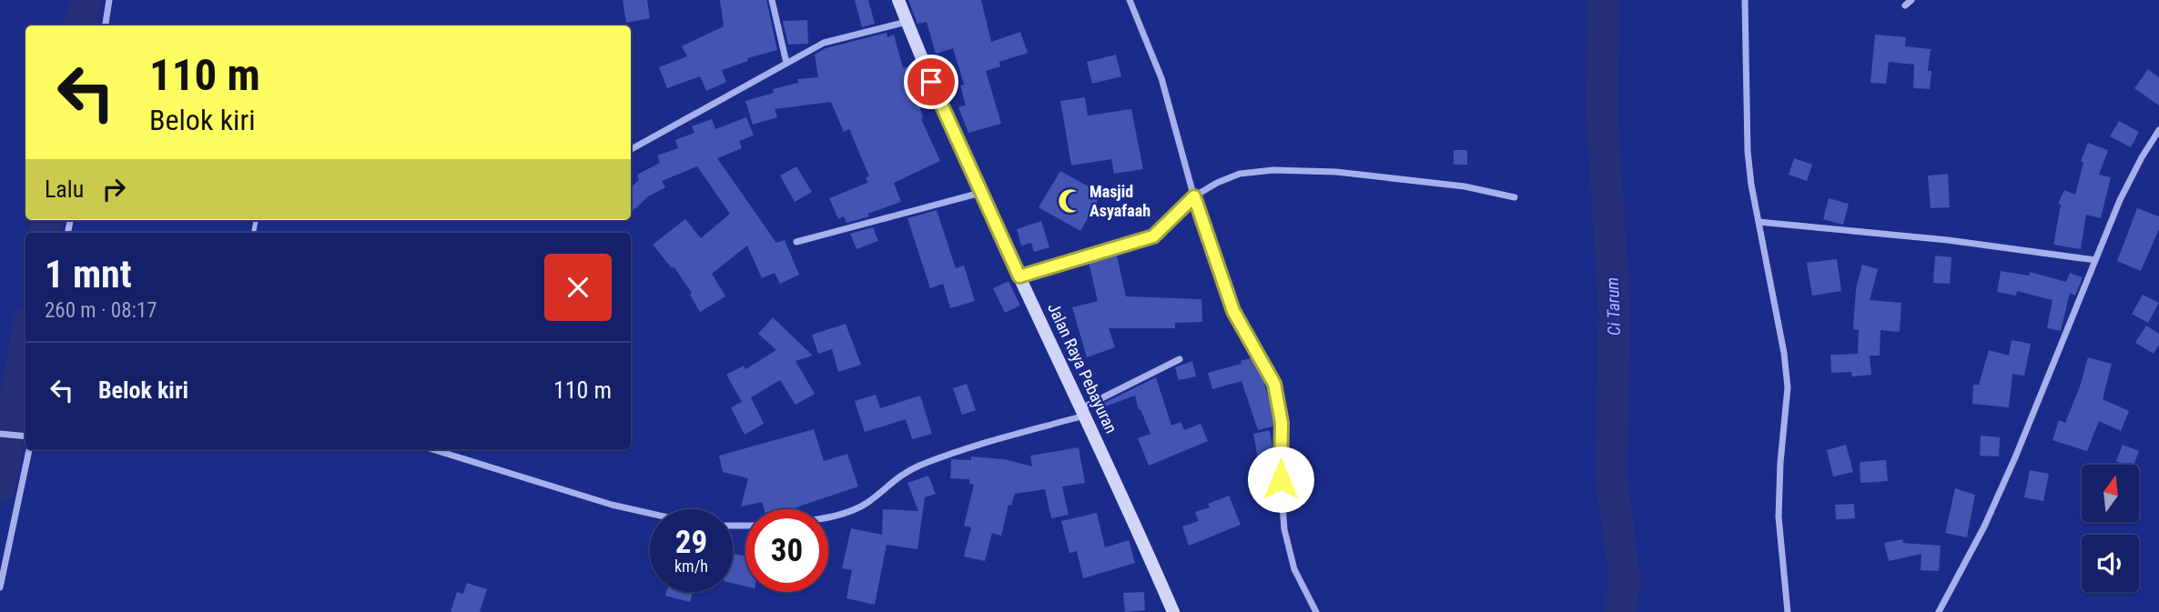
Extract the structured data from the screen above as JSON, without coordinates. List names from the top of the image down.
{
  "streets": {
    "main road": ["Jalan Raya Pebayuran"]
  },
  "water": ["Ci Tarum"],
  "places": {
    "mosque": ["Masjid Asyafaah"]
  },
  "north": "top",
  "page": {
    "turn": ["110 m", "Belok kiri"],
    "then": "Lalu",
    "heading": ["1 mnt", "260 m · 08:17"],
    "list": [
      {
        "name": "Belok kiri",
        "value": "110 m"
      }
    ],
    "speed": "29 km/h",
    "limit": "30"
  }
}
